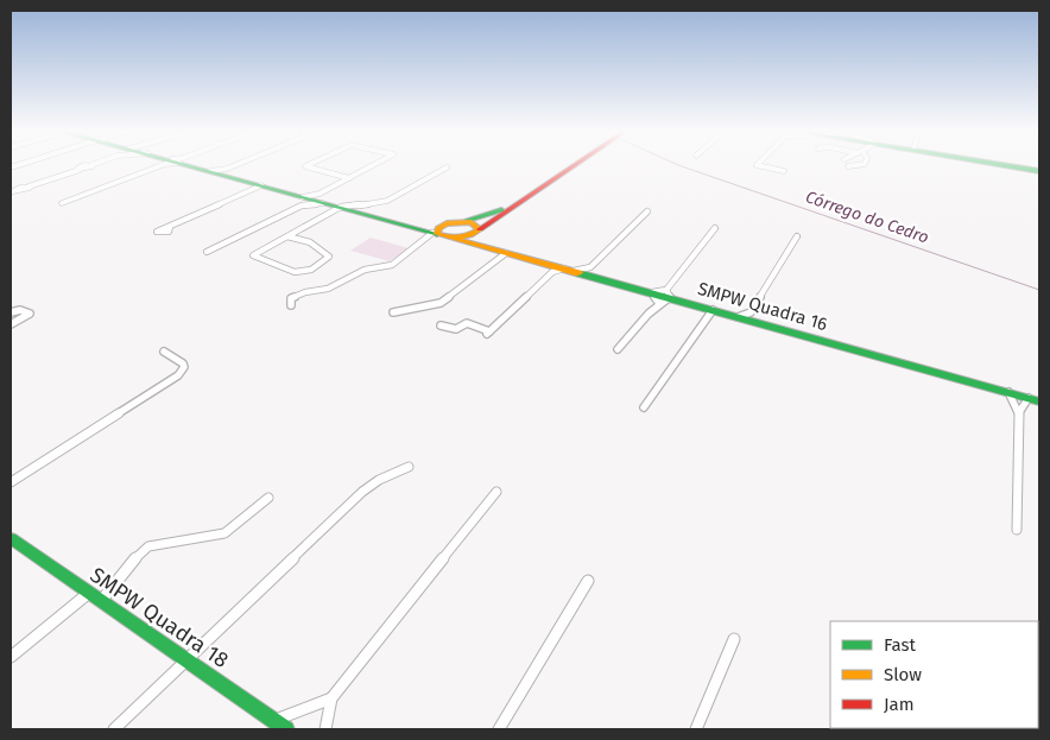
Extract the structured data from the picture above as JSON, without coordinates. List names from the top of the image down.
{
  "streets": {
    "main road": ["SMPW Quadra 16", "SMPW Quadra 18"]
  },
  "water": ["Córrego do Cedro"],
  "legend": ["Fast", "Slow", "Jam"]
}
